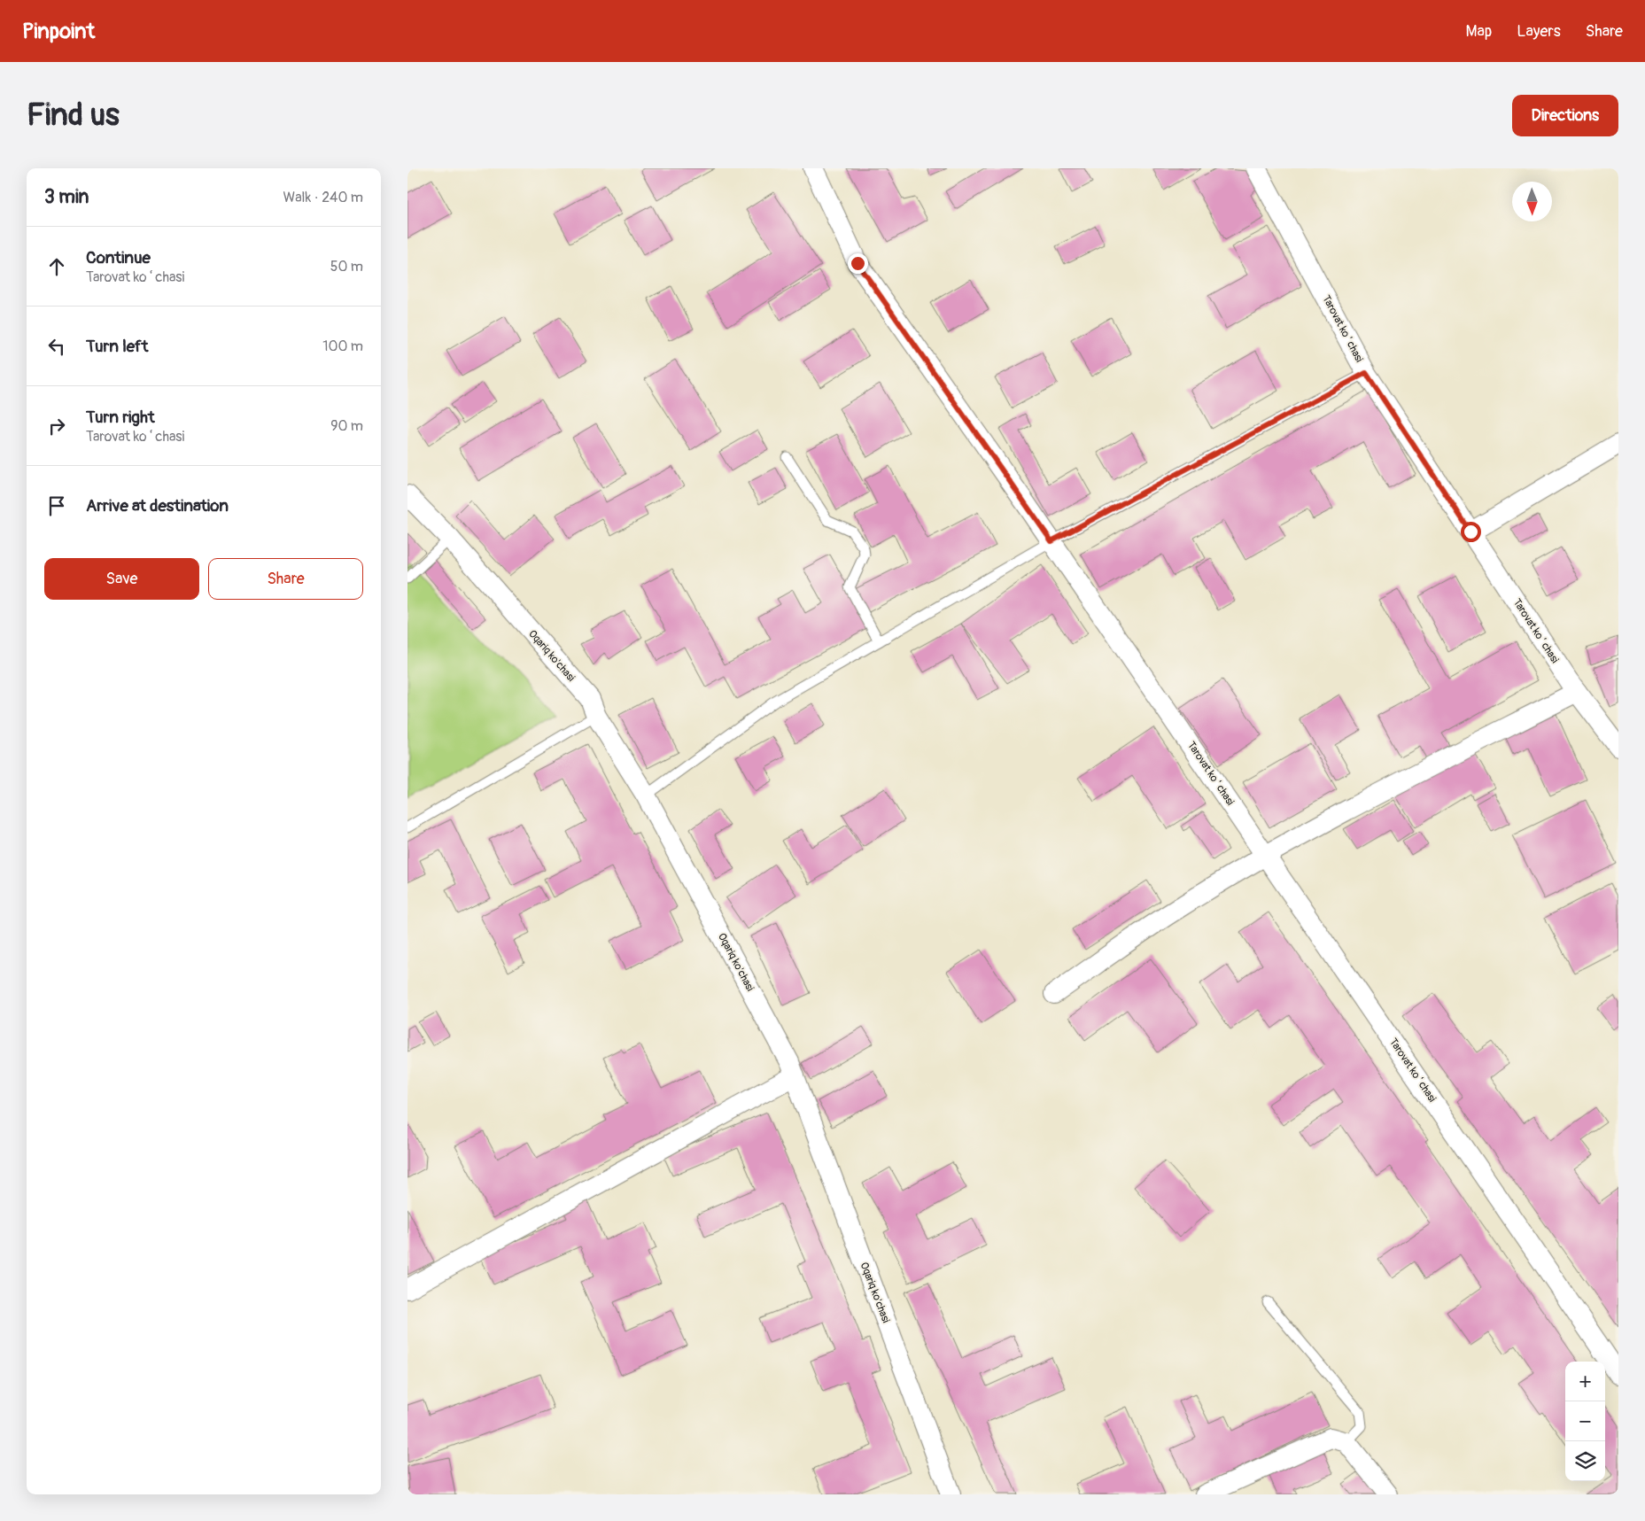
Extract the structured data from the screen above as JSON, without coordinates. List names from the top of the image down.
{
  "streets": {
    "street": ["Tarovat koʻchasi", "Oqariq ko'chasi"]
  },
  "north": "bottom",
  "page": {
    "header": "Pinpoint",
    "nav": ["Map", "Layers", "Share"],
    "buttons": [
      "Directions",
      ["Save", "Share"]
    ],
    "title": "Find us",
    "heading": ["3 min", "Walk · 240 m"],
    "list": [
      ["Continue", "Tarovat koʻchasi", "50 m"],
      ["Turn left", "100 m"],
      ["Turn right", "Tarovat koʻchasi", "90 m"],
      "Arrive at destination"
    ],
    "map_buttons": ["+", "−"]
  }
}
